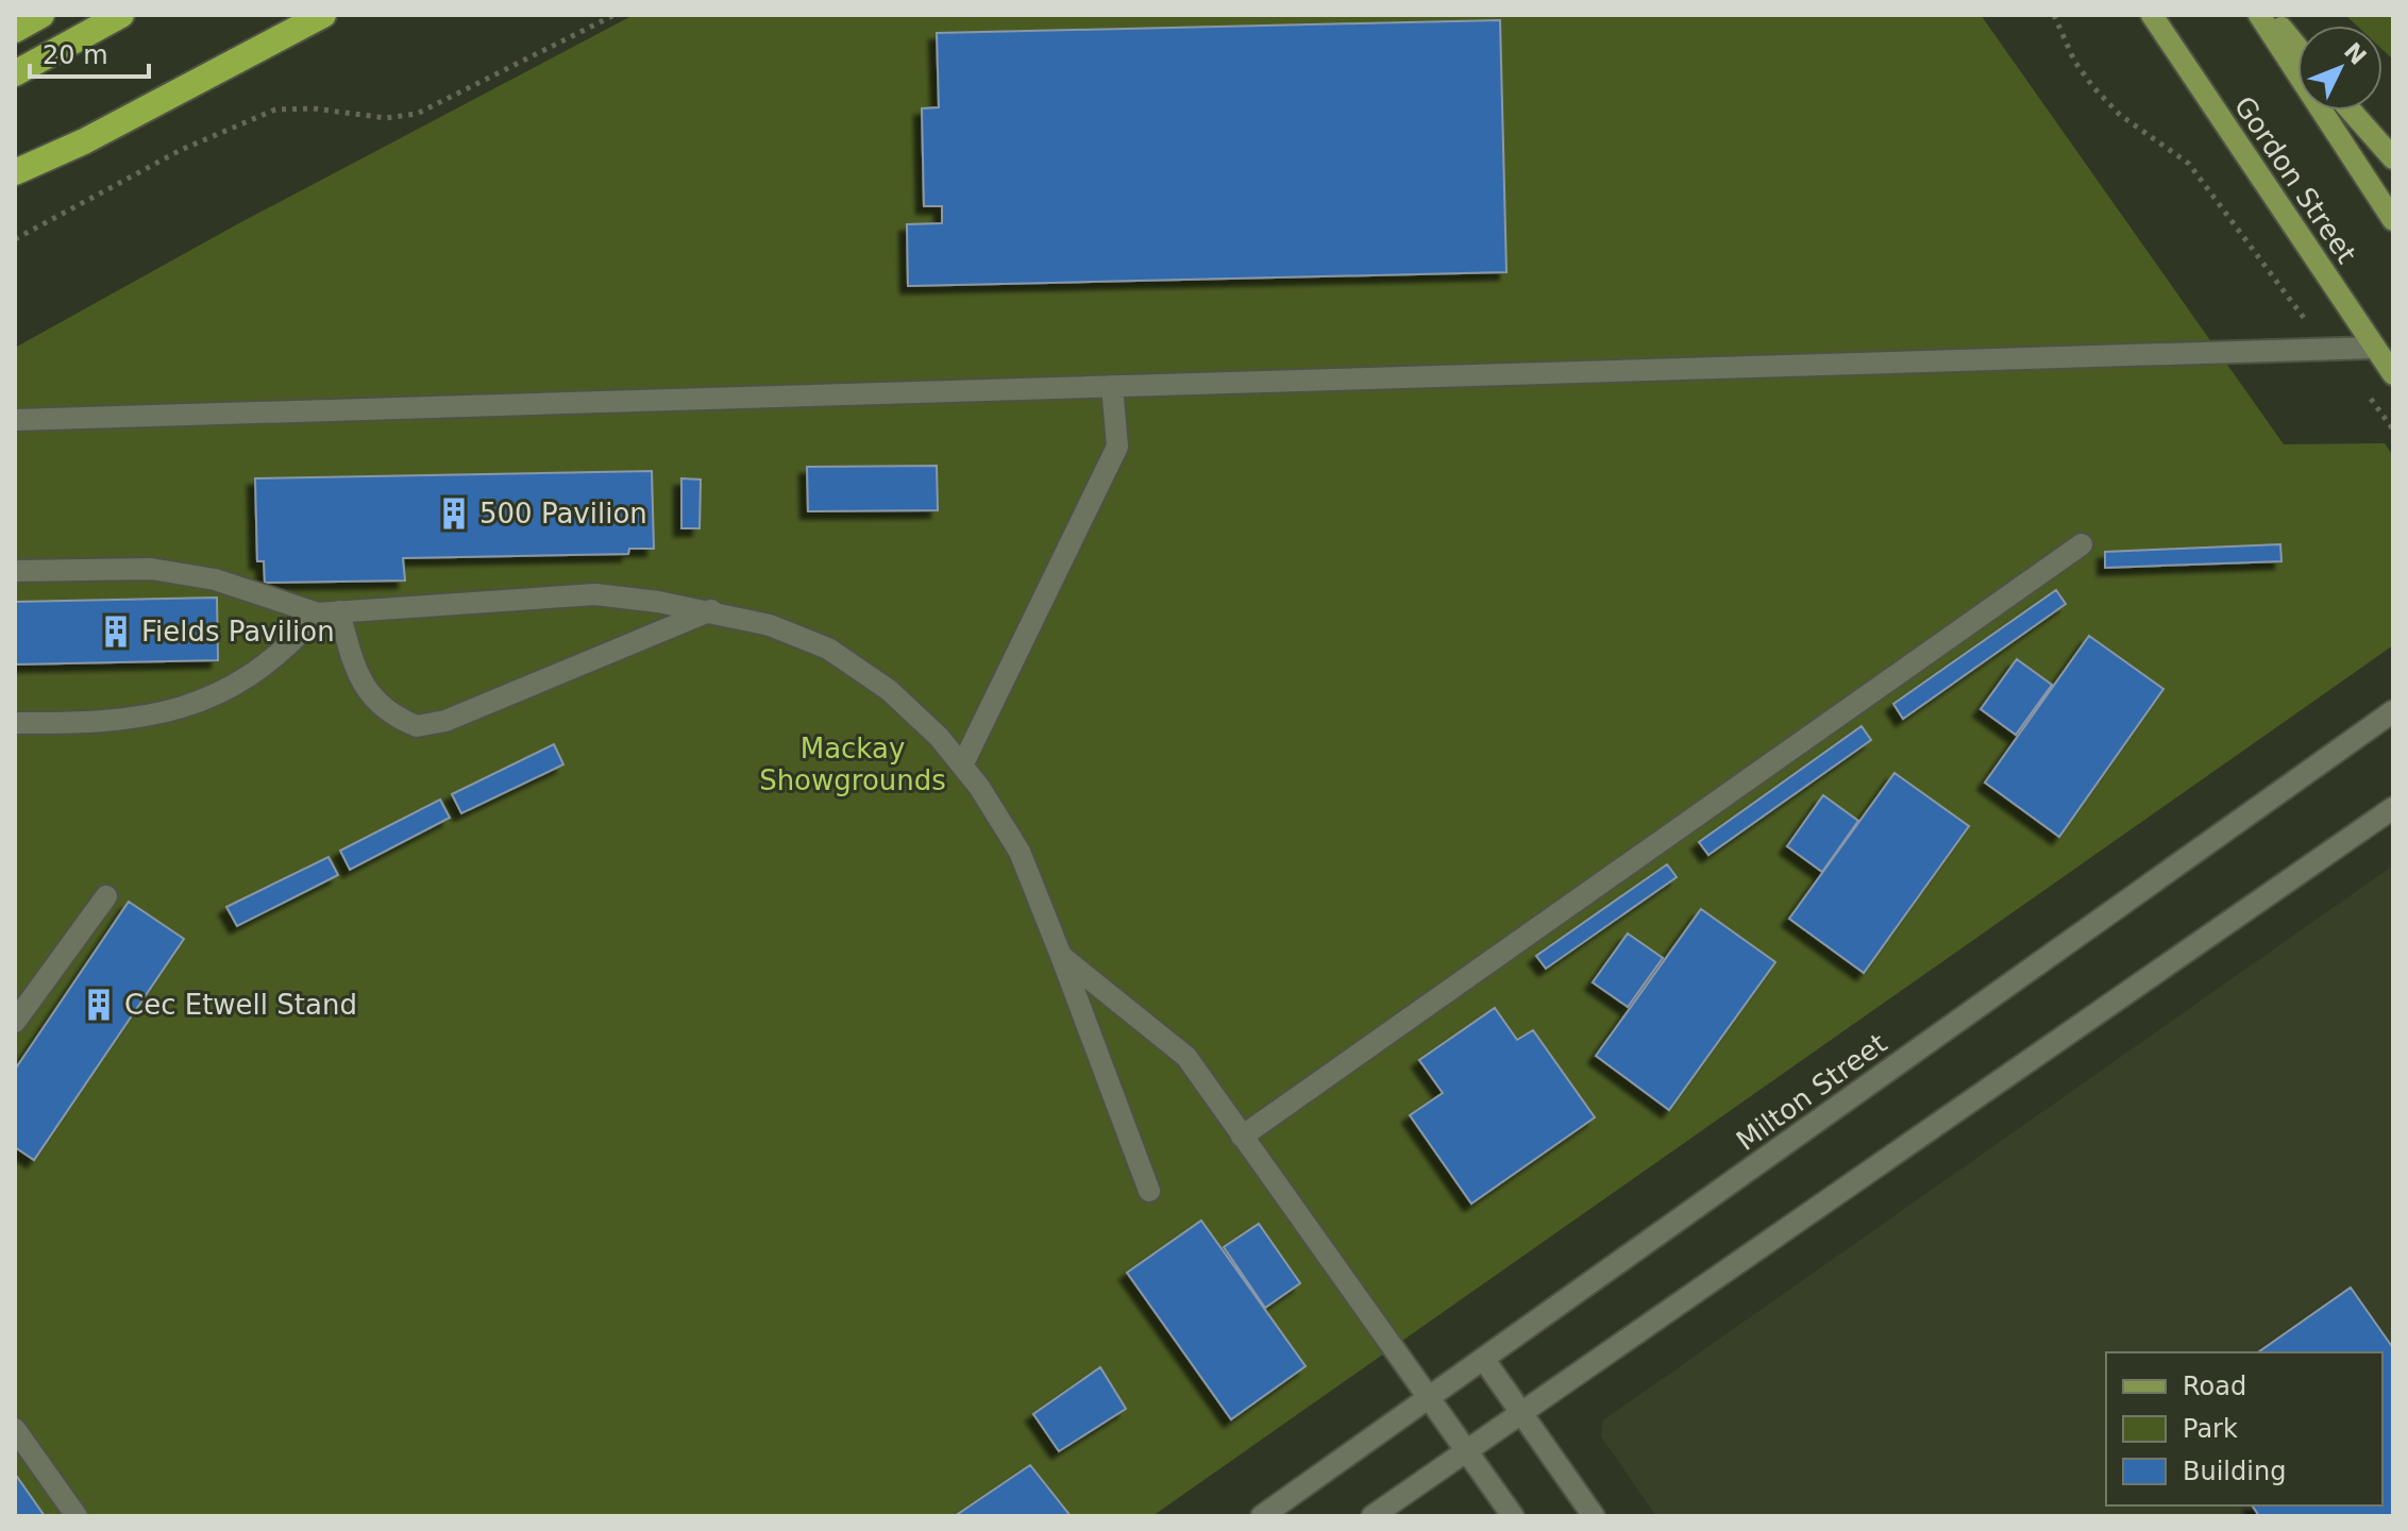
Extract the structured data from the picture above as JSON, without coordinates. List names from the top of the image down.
{
  "streets": {
    "main road": ["Gordon Street"],
    "street": ["Milton Street"]
  },
  "parks": ["Mackay Showgrounds"],
  "places": {
    "building": ["500 Pavilion", "Fields Pavilion", "Cec Etwell Stand"]
  },
  "legend": ["Road", "Park", "Building"],
  "scale_bar": "20 m",
  "north": "top right"
}
